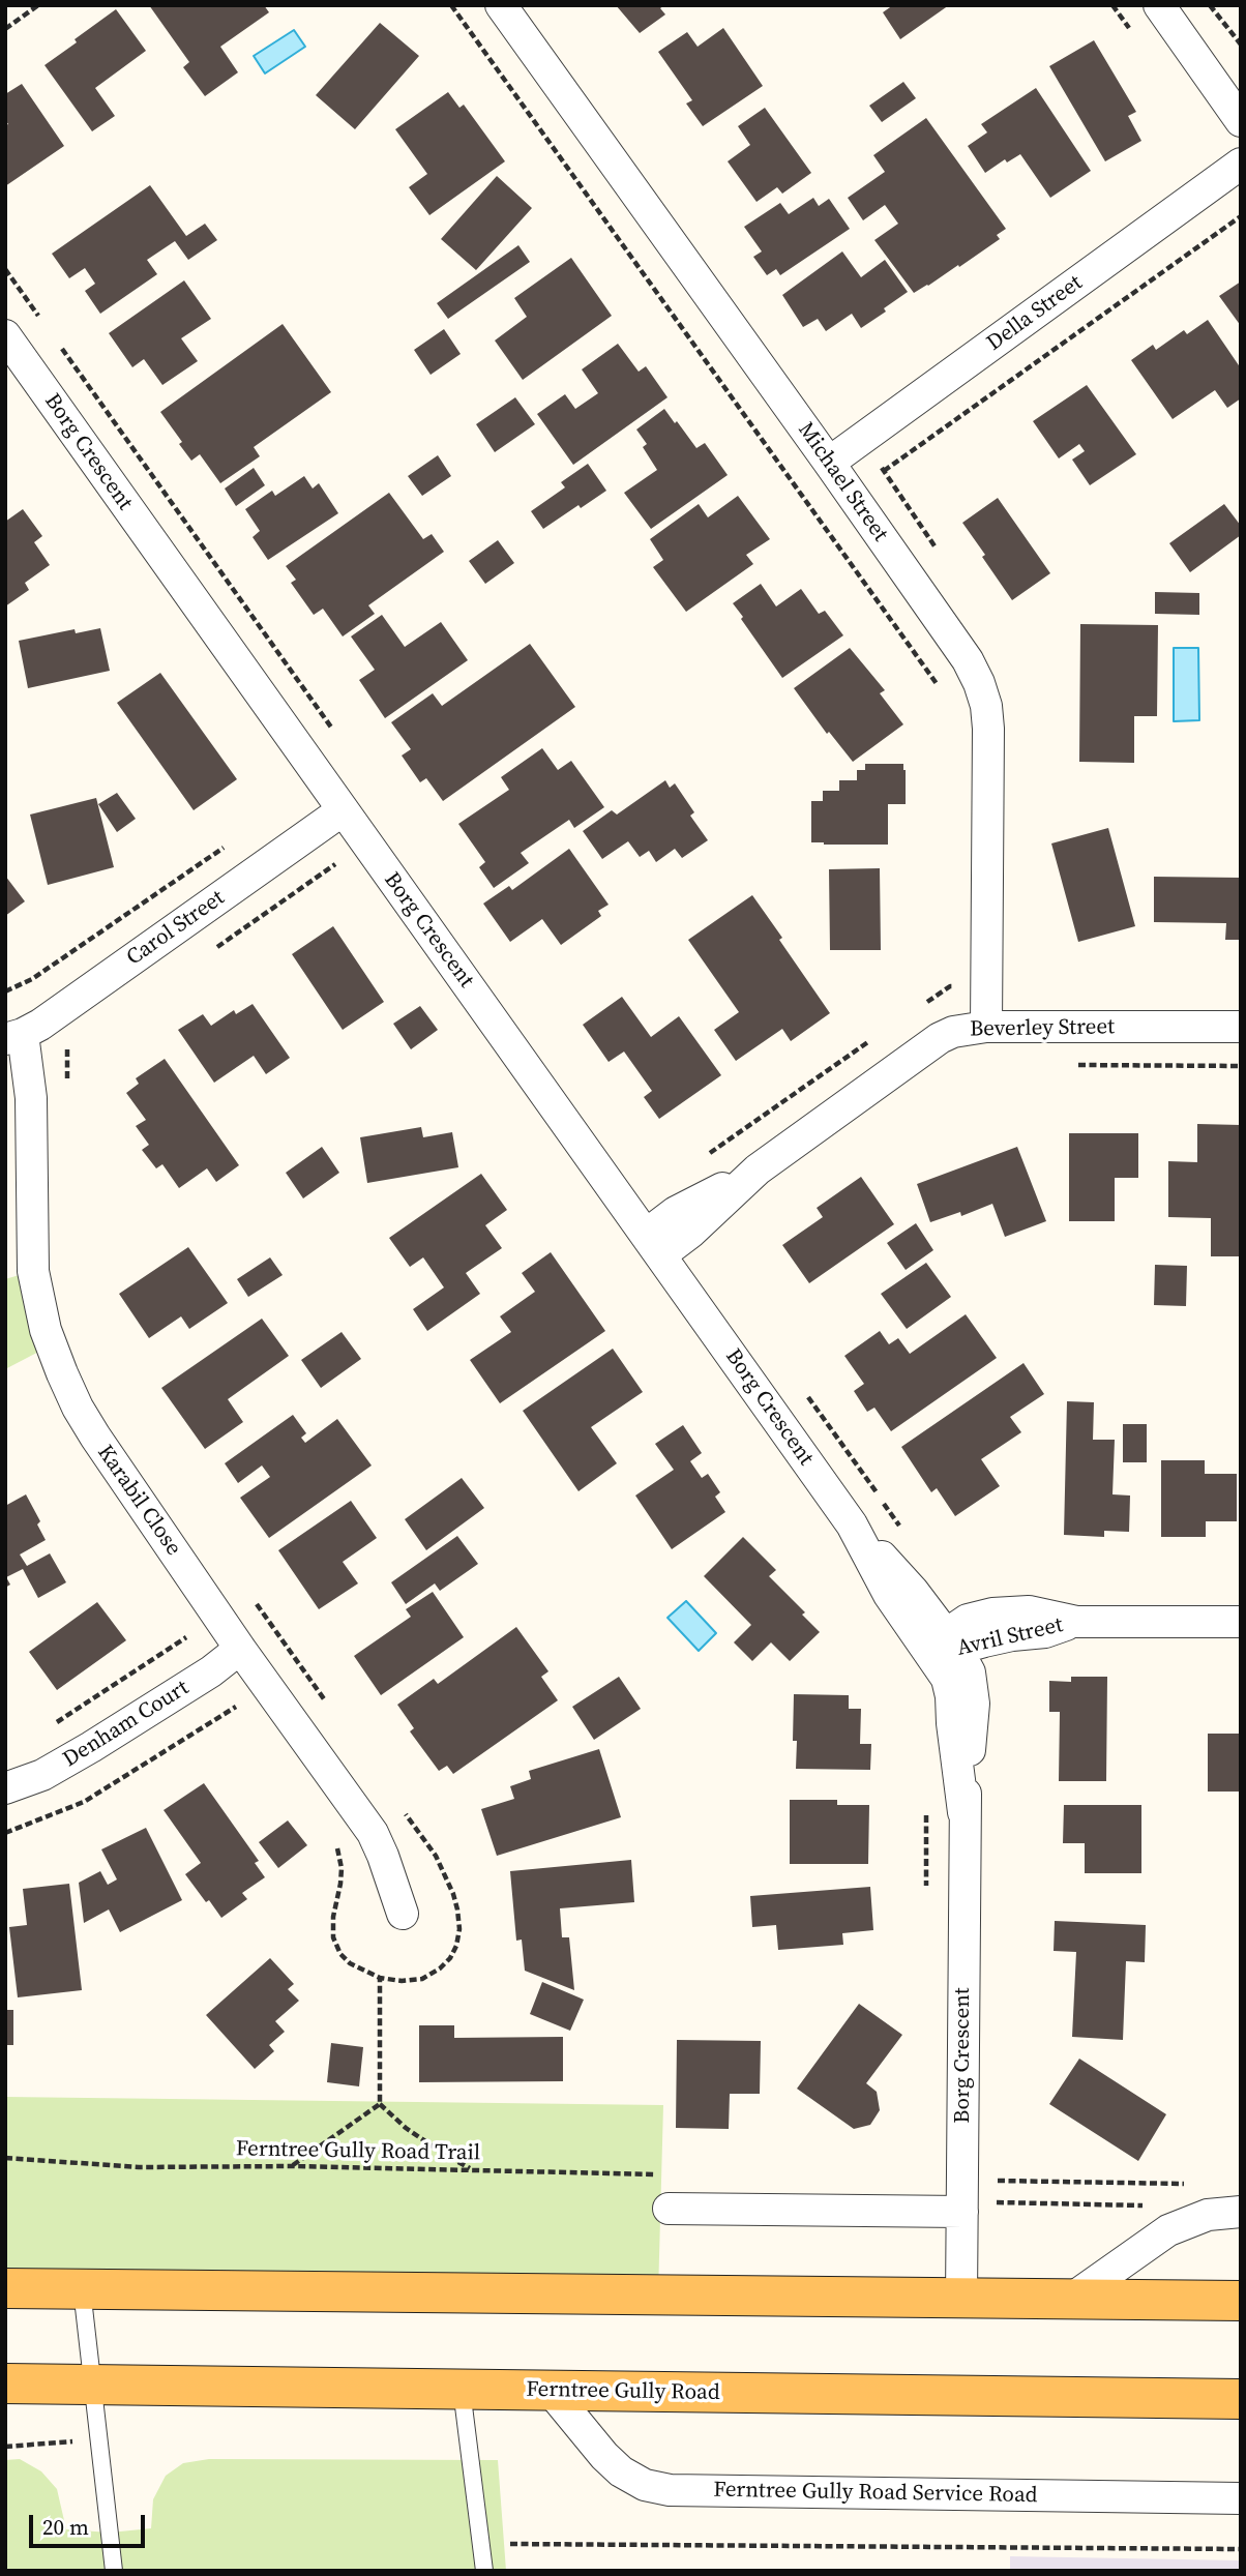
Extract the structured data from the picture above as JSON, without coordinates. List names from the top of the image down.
{
  "streets": {
    "main road": ["Ferntree Gully Road"],
    "street": [
      "Della Street",
      "Borg Crescent",
      "Michael Street",
      "Carol Street",
      "Beverley Street",
      "Karabil Close",
      "Avril Street",
      "Denham Court",
      "Ferntree Gully Road Service Road"
    ],
    "path": ["Ferntree Gully Road Trail"]
  },
  "crossings": [
    ["Della Street", "Michael Street"],
    ["Borg Crescent", "Carol Street"],
    ["Borg Crescent", "Beverley Street"],
    ["Borg Crescent", "Avril Street"],
    ["Michael Street", "Beverley Street"],
    ["Carol Street", "Karabil Close"],
    ["Karabil Close", "Denham Court"],
    ["Ferntree Gully Road", "Ferntree Gully Road Service Road"]
  ],
  "scale_bar": "20 m"
}
